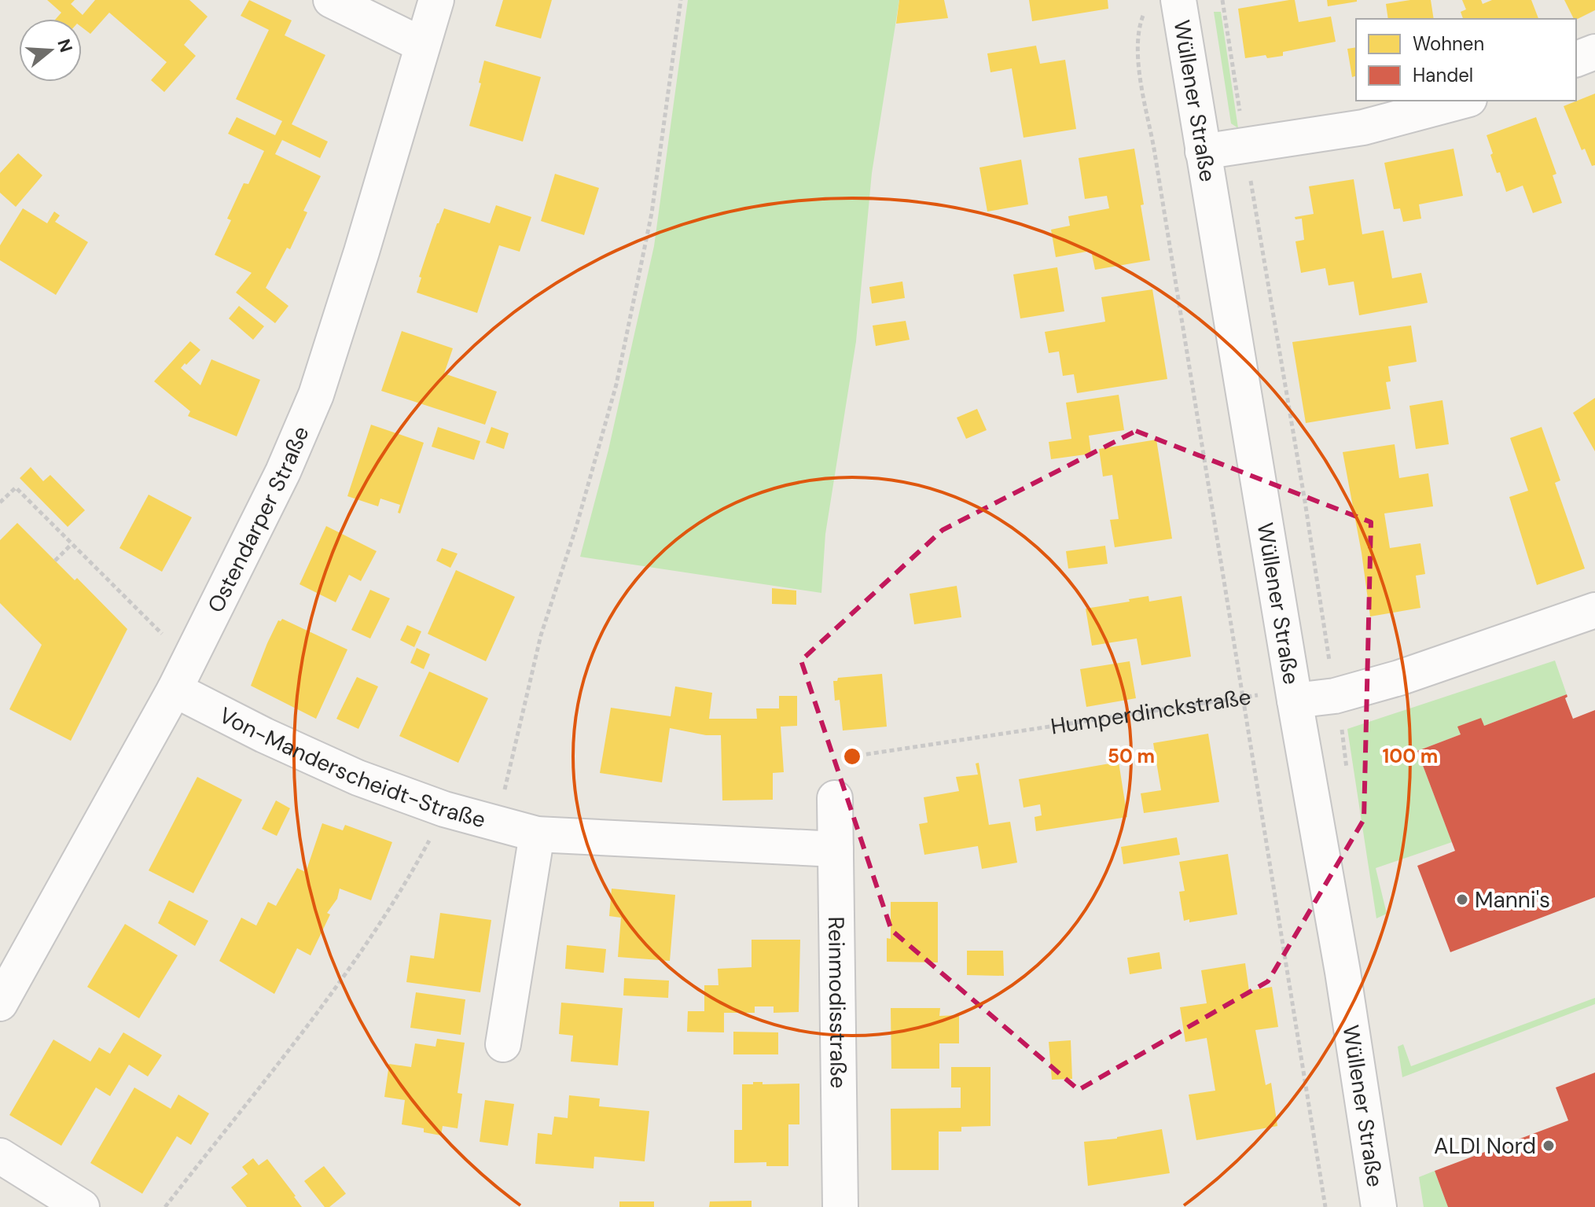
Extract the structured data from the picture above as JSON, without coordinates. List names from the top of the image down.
{
  "streets": {
    "street": [
      "Wüllener Straße",
      "Ostendarper Straße",
      "Von-Manderscheidt-Straße",
      "Reinmodisstraße"
    ],
    "path": ["Humperdinckstraße"]
  },
  "crossings": [
    ["Wüllener Straße", "Humperdinckstraße"],
    ["Ostendarper Straße", "Von-Manderscheidt-Straße"],
    ["Humperdinckstraße", "Reinmodisstraße"],
    ["Von-Manderscheidt-Straße", "Reinmodisstraße"]
  ],
  "places": ["Manni's", "ALDI Nord"],
  "legend": ["Wohnen", "Handel"],
  "north": "right",
  "rings": ["50 m", "100 m"]
}
